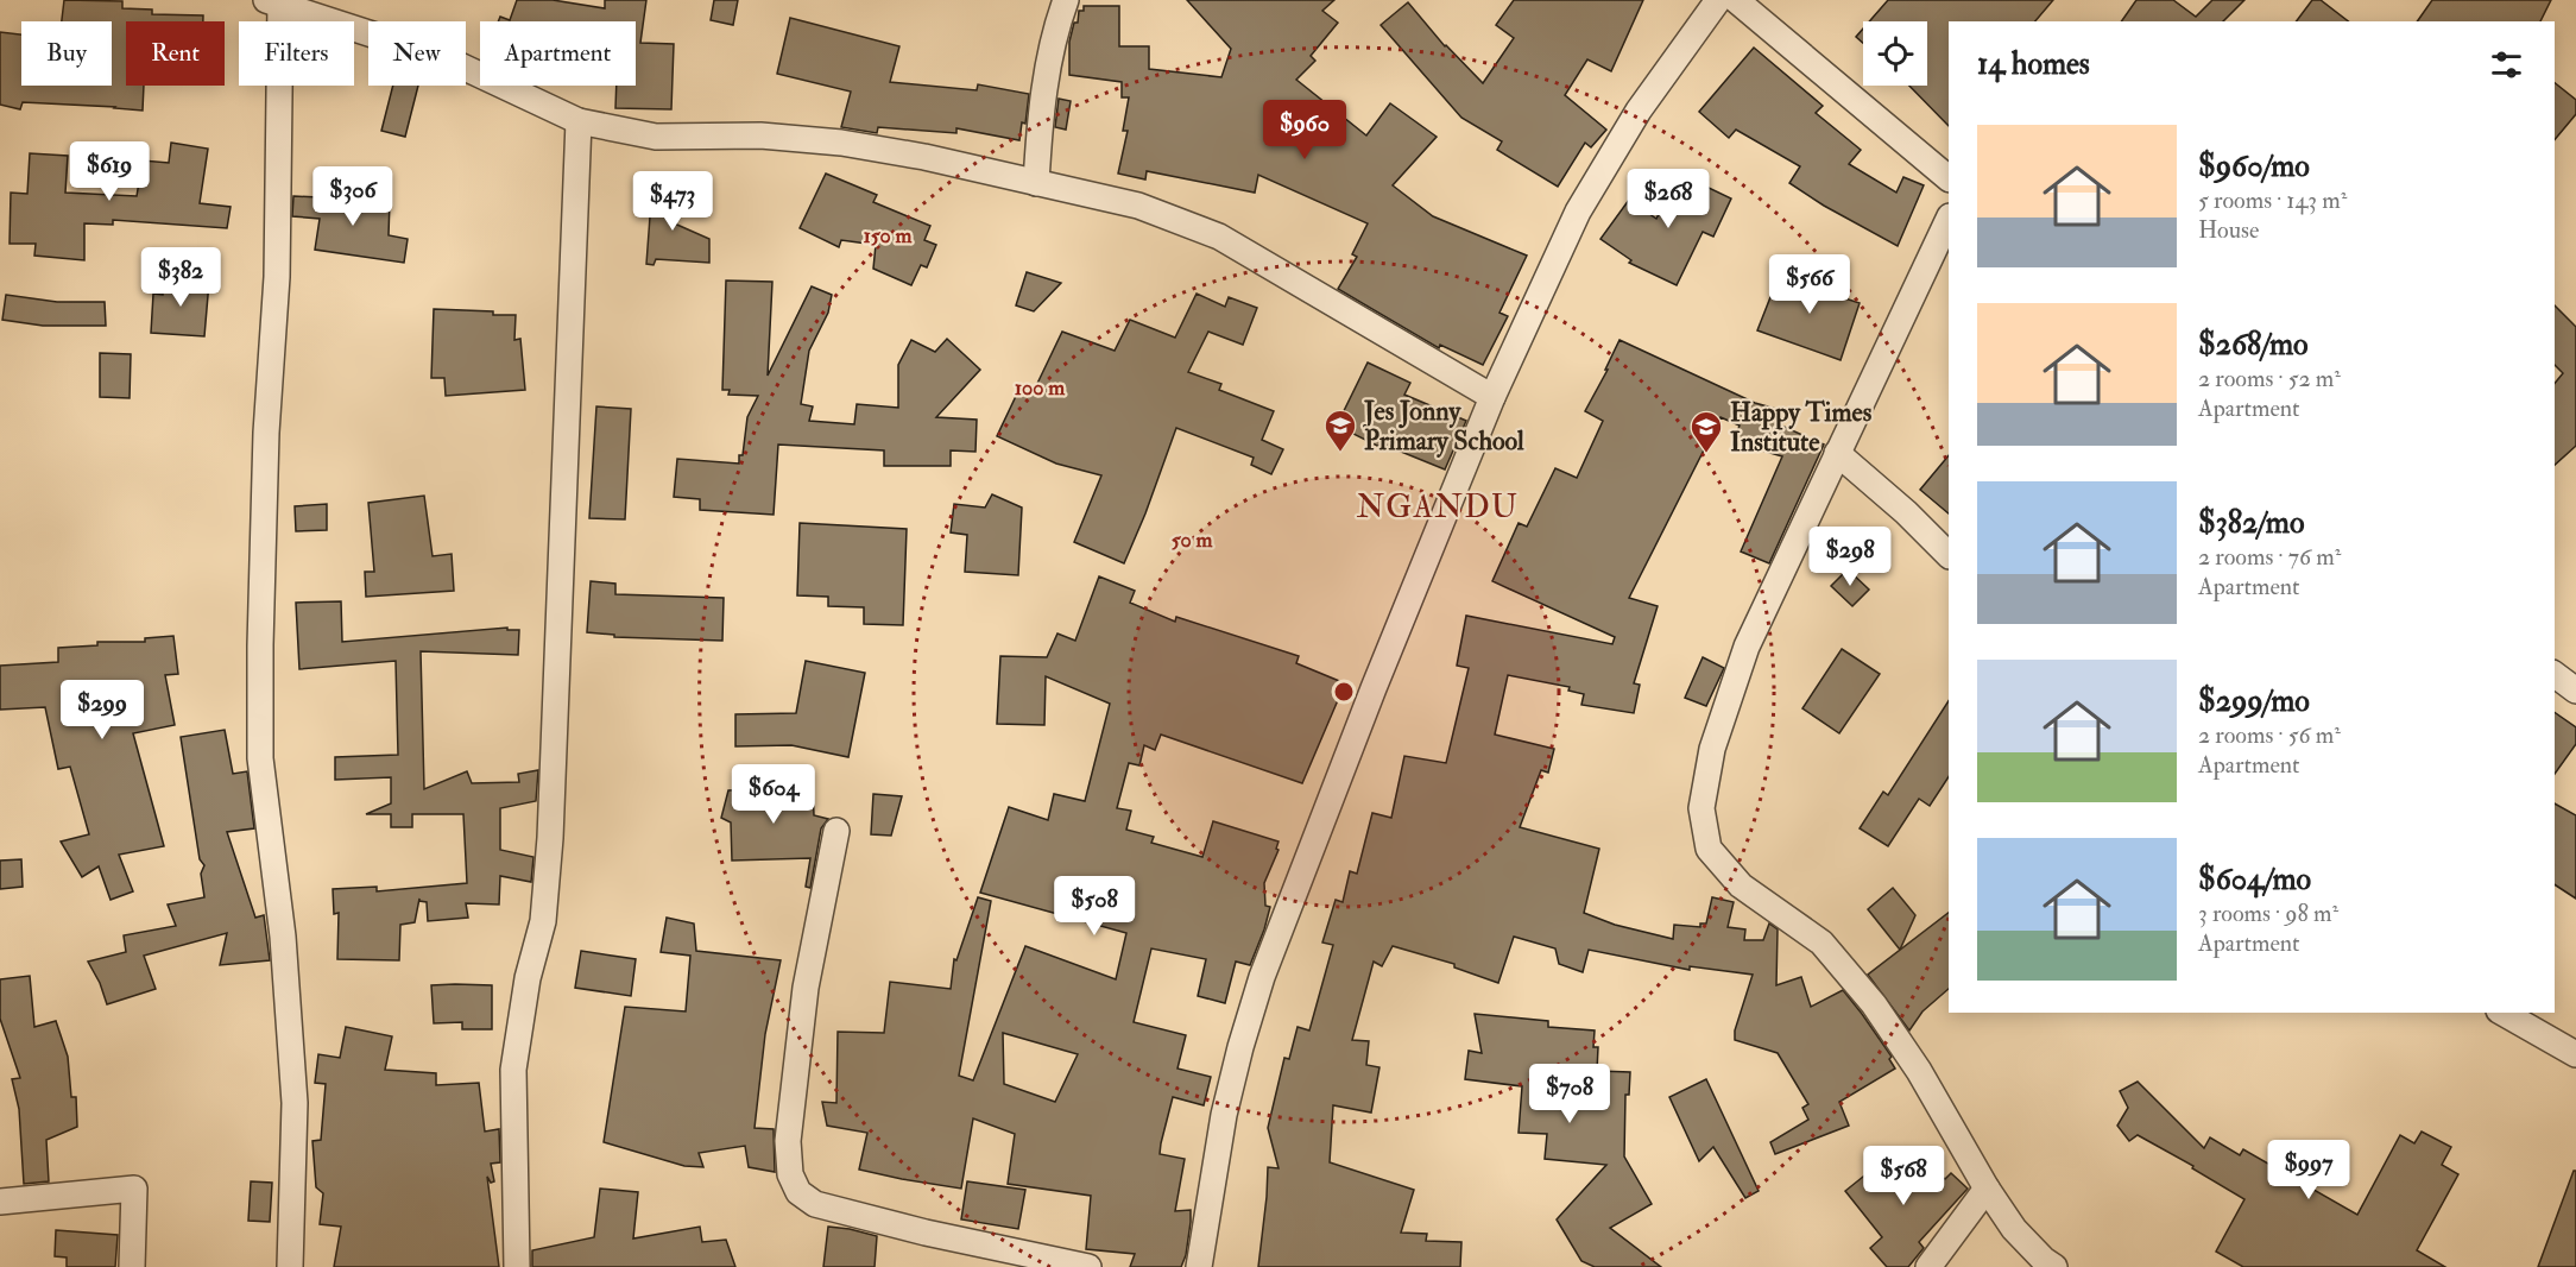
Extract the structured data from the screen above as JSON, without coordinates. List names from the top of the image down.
{
  "districts": ["NGANDU"],
  "places": {
    "school or university": ["Jes Jonny Primary School", "Happy Times Institute"]
  },
  "page": {
    "chip": [
      "Buy",
      "Rent",
      "Filters",
      "New",
      "Apartment"
    ],
    "heading": "14 homes",
    "price": [
      "$960",
      "$619",
      "$306",
      "$268",
      "$473",
      "$382",
      "$566",
      "$298",
      "$299",
      "$604",
      "$508",
      "$708",
      "$997",
      "$568"
    ],
    "list": [
      {
        "name": "$960/mo",
        "note": "5 rooms · 143 m² · House"
      },
      {
        "name": "$268/mo",
        "note": "2 rooms · 52 m² · Apartment"
      },
      {
        "name": "$382/mo",
        "note": "2 rooms · 76 m² · Apartment"
      },
      {
        "name": "$299/mo",
        "note": "2 rooms · 56 m² · Apartment"
      },
      {
        "name": "$604/mo",
        "note": "3 rooms · 98 m² · Apartment"
      }
    ]
  },
  "rings": ["150 m", "100 m", "50 m"]
}
